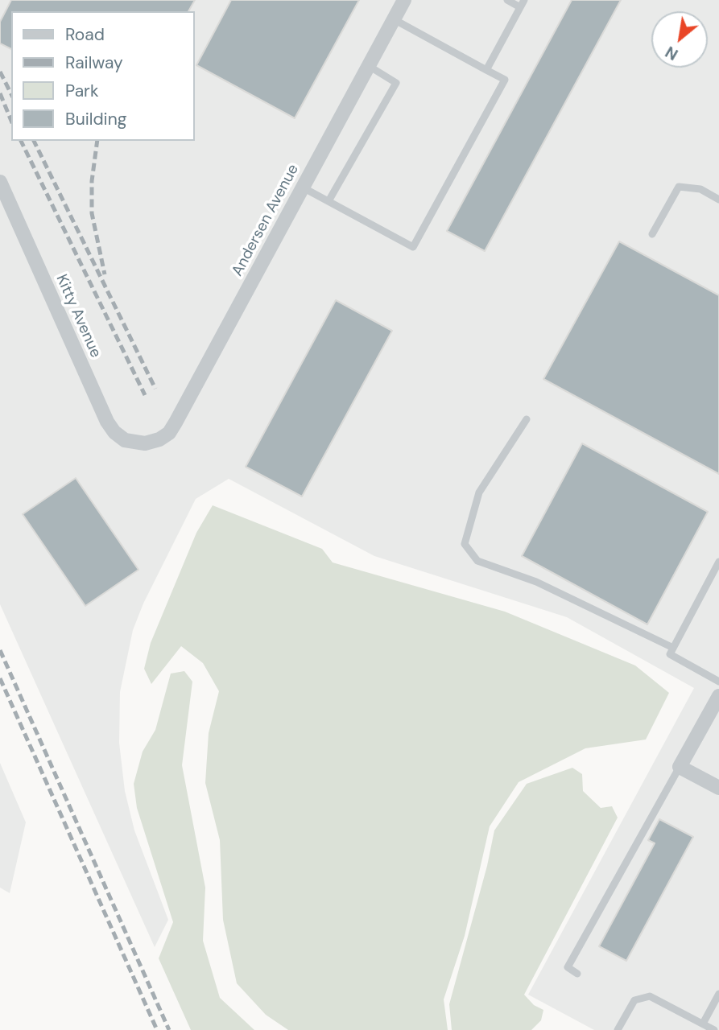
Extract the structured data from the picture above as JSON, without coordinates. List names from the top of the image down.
{
  "streets": {
    "street": ["Andersen Avenue", "Kitty Avenue"]
  },
  "crossings": [
    ["Andersen Avenue", "Kitty Avenue"]
  ],
  "legend": [
    "Road",
    "Railway",
    "Park",
    "Building"
  ],
  "north": "bottom left"
}
